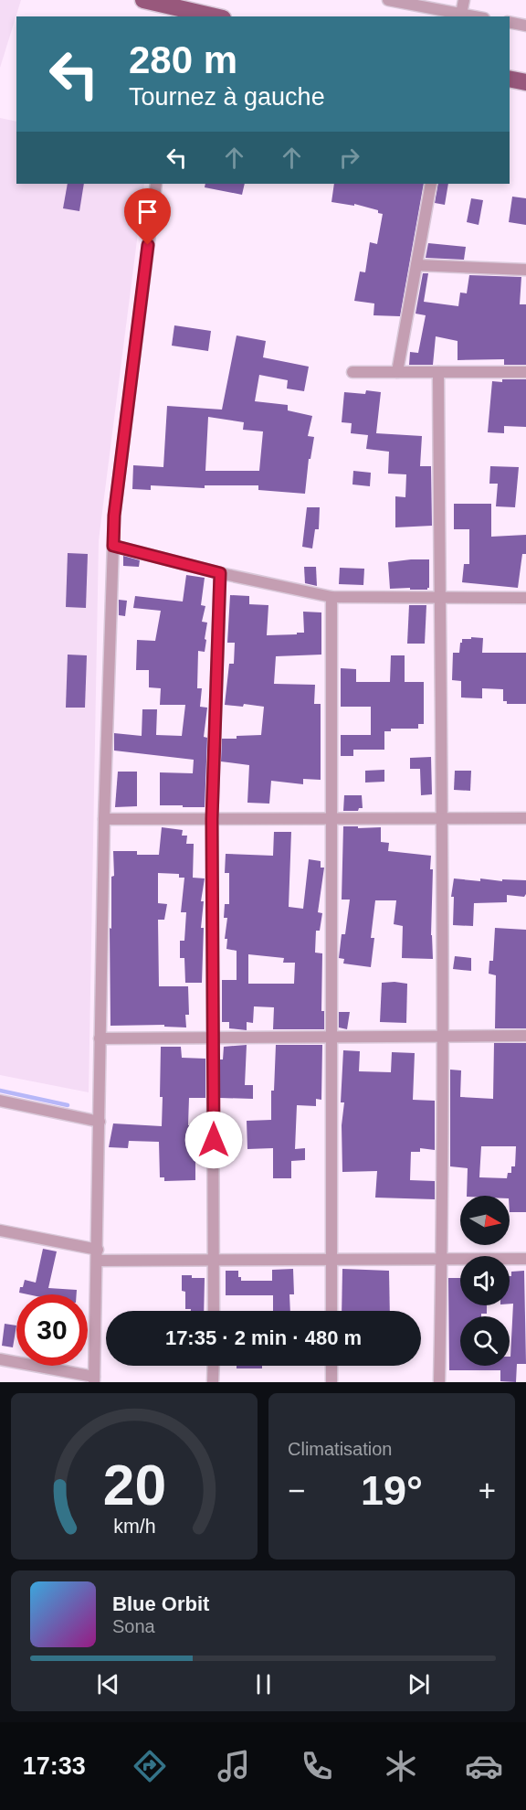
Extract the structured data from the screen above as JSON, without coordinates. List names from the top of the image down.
{
  "north": "right",
  "page": {
    "turn": ["280 m", "Tournez à gauche"],
    "limit": "30",
    "trip": "17:35 · 2 min · 480 m",
    "tile": "Climatisation",
    "heat": ["−", "19°", "+"],
    "song": ["Blue Orbit", "Sona"],
    "tabs": "17:33",
    "gauge": ["20", "km/h"]
  }
}
